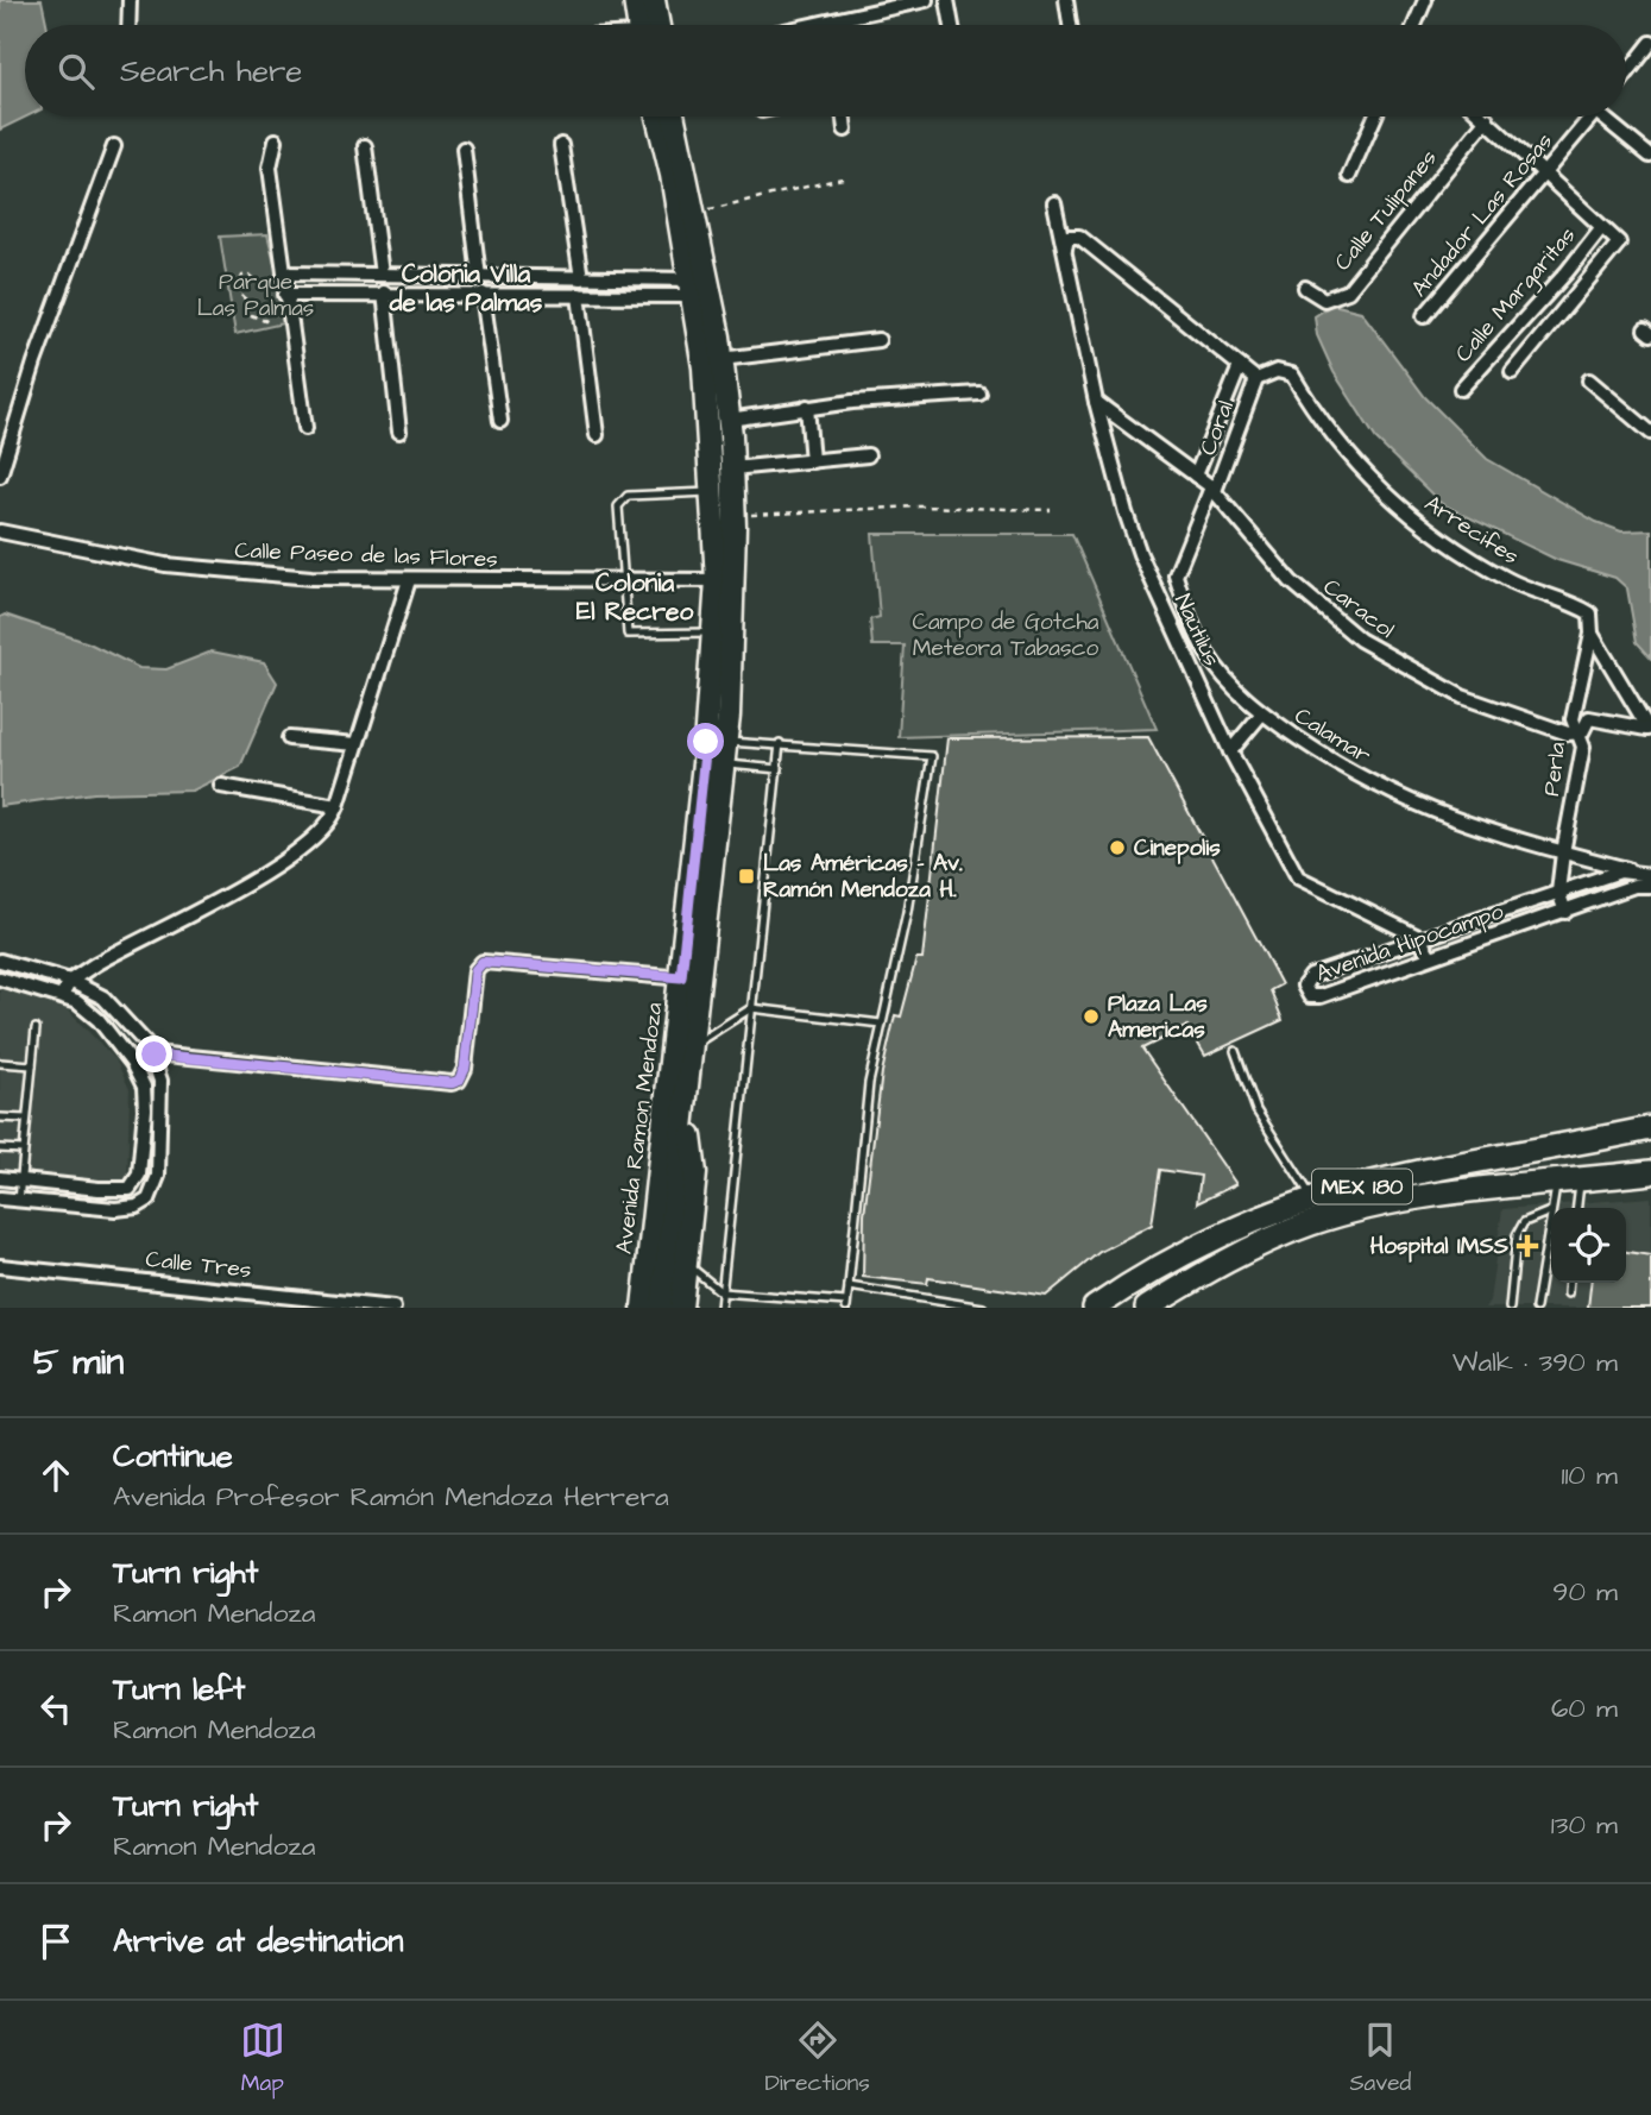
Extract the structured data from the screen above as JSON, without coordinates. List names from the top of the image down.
{
  "streets": {
    "highway": ["MEX 180"],
    "main road": ["Avenida Ramon Mendoza"],
    "street": [
      "Calle Tulipanes",
      "Andador Las Rosas",
      "Calle Margaritas",
      "Coral",
      "Arrecifes",
      "Calle Paseo de las Flores",
      "Caracol",
      "Nautilus",
      "Calamar",
      "Perla",
      "Avenida Hipocampo",
      "Calle Tres"
    ]
  },
  "crossings": [
    ["Coral", "Arrecifes"],
    ["Coral", "Caracol"],
    ["Coral", "Calamar"],
    ["Arrecifes", "Perla"],
    ["Caracol", "Nautilus"],
    ["Caracol", "Calamar"],
    ["Caracol", "Perla"],
    ["Nautilus", "Avenida Hipocampo"],
    ["Calamar", "Perla"],
    ["Calamar", "Avenida Hipocampo"],
    ["Perla", "Avenida Hipocampo"]
  ],
  "districts": ["Colonia Villa de las Palmas", "Colonia El Recreo"],
  "parks": ["Parque Las Palmas", "Campo de Gotcha Meteora Tabasco"],
  "places": {
    "other": ["Cinepolis", "Plaza Las Americas"],
    "transit": ["Las Américas - Av. Ramón Mendoza H."],
    "health": ["Hospital IMSS"]
  },
  "page": {
    "search": "Search here",
    "heading": ["5 min", "Walk · 390 m"],
    "list": [
      ["Continue", "Avenida Profesor Ramón Mendoza Herrera", "110 m"],
      ["Turn right", "Ramon Mendoza", "90 m"],
      ["Turn left", "Ramon Mendoza", "60 m"],
      ["Turn right", "Ramon Mendoza", "130 m"],
      "Arrive at destination"
    ],
    "nav": ["Map", "Directions", "Saved"]
  }
}
